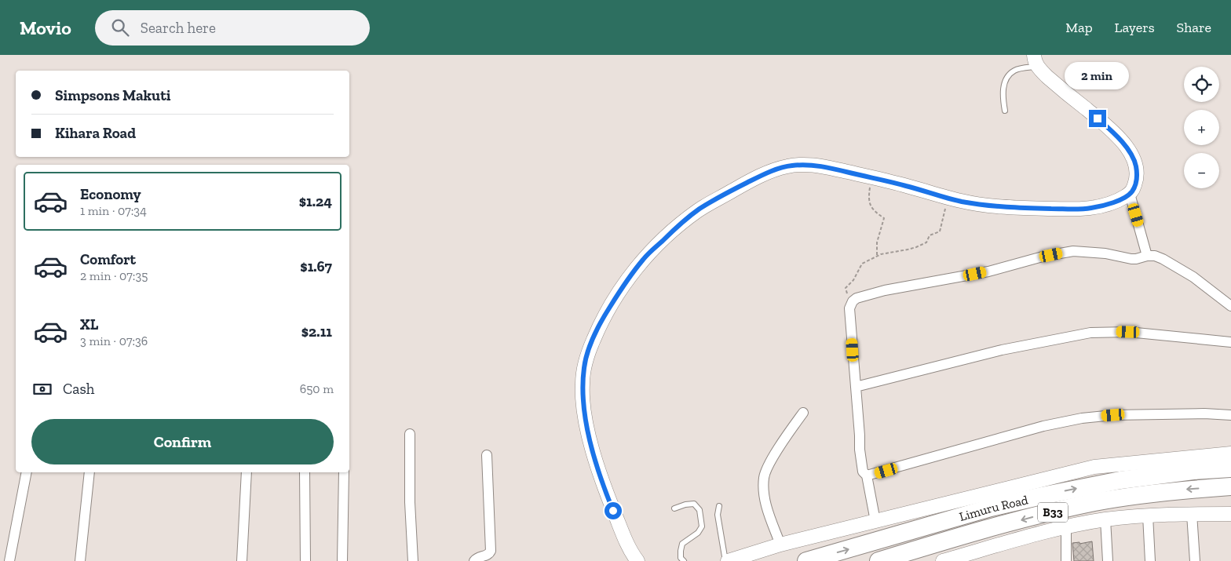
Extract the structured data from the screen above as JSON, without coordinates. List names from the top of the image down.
{
  "streets": {
    "highway": ["Limuru Road", "B33"]
  },
  "page": {
    "header": "Movio",
    "search": "Search here",
    "nav": ["Map", "Layers", "Share"],
    "bubble": "2 min",
    "map_buttons": ["+", "−"],
    "banner": ["Simpsons Makuti", "Kihara Road"],
    "list": [
      {
        "name": "Economy",
        "note": "1 min · 07:34",
        "value": "$1.24"
      },
      {
        "name": "Comfort",
        "note": "2 min · 07:35",
        "value": "$1.67"
      },
      {
        "name": "XL",
        "note": "3 min · 07:36",
        "value": "$2.11"
      }
    ],
    "pay": ["Cash", "650 m"],
    "buttons": "Confirm"
  }
}
